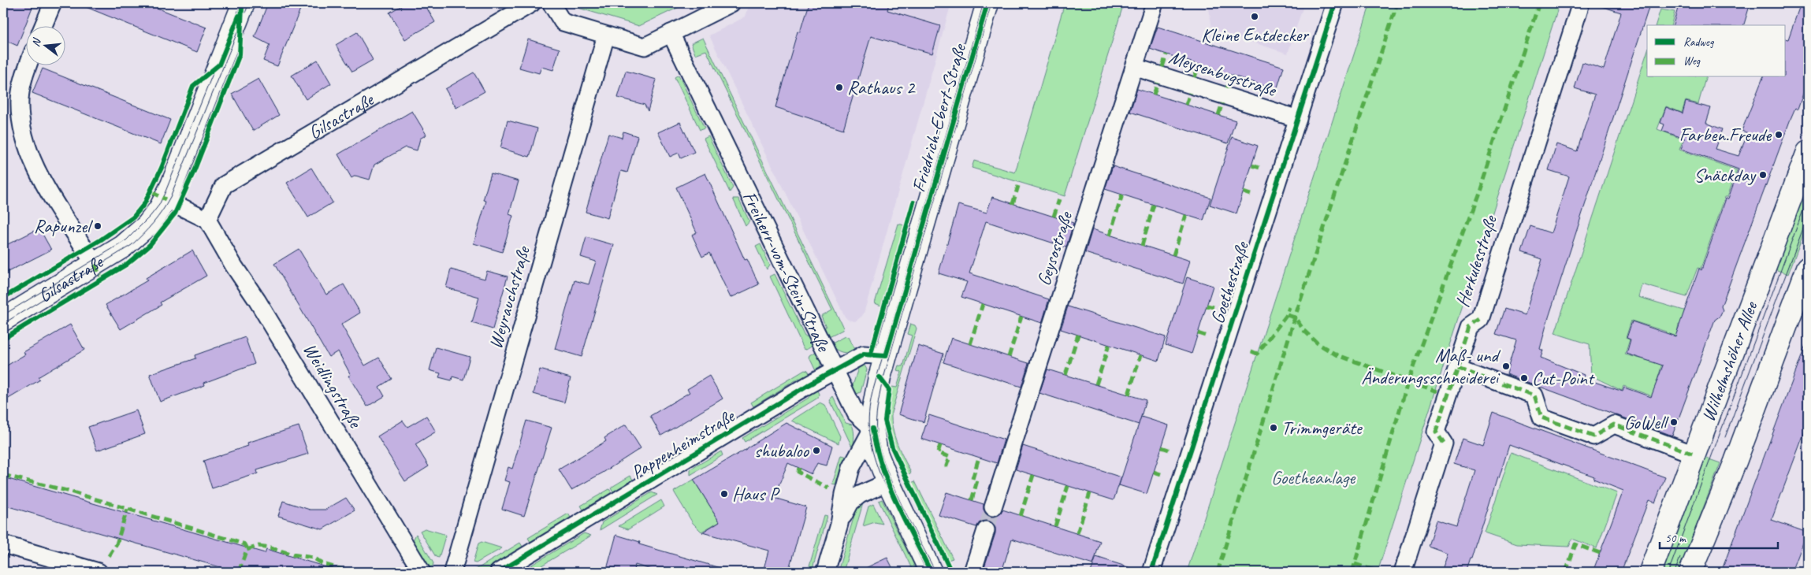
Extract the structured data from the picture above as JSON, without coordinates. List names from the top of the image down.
{
  "streets": {
    "main road": ["Gilsastraße", "Friedrich-Ebert-Straße", "Wilhelmshöher Allee"],
    "street": [
      "Meysenbugstraße",
      "Geysostraße",
      "Herkulesstraße",
      "Freiherr-vom-Stein-Straße",
      "Goethestraße",
      "Weyrauchstraße",
      "Weidlingstraße",
      "Pappenheimstraße"
    ]
  },
  "crossings": [
    ["Meysenbugstraße", "Geysostraße"],
    ["Meysenbugstraße", "Goethestraße"],
    ["Gilsastraße", "Weidlingstraße"],
    ["Friedrich-Ebert-Straße", "Freiherr-vom-Stein-Straße"],
    ["Friedrich-Ebert-Straße", "Pappenheimstraße"],
    ["Freiherr-vom-Stein-Straße", "Pappenheimstraße"]
  ],
  "parks": ["Goetheanlage"],
  "places": [
    "Kleine Entdecker",
    "Rathaus 2",
    "Farben.Freude",
    "Snäckday",
    "Rapunzel",
    "Maß- und Änderungsschneiderei",
    "Cut-Point",
    "GoWell",
    "Trimmgeräte",
    "shubaloo",
    "Haus P"
  ],
  "legend": ["Radweg", "Weg"],
  "scale_bar": "50 m",
  "north": "left"
}
